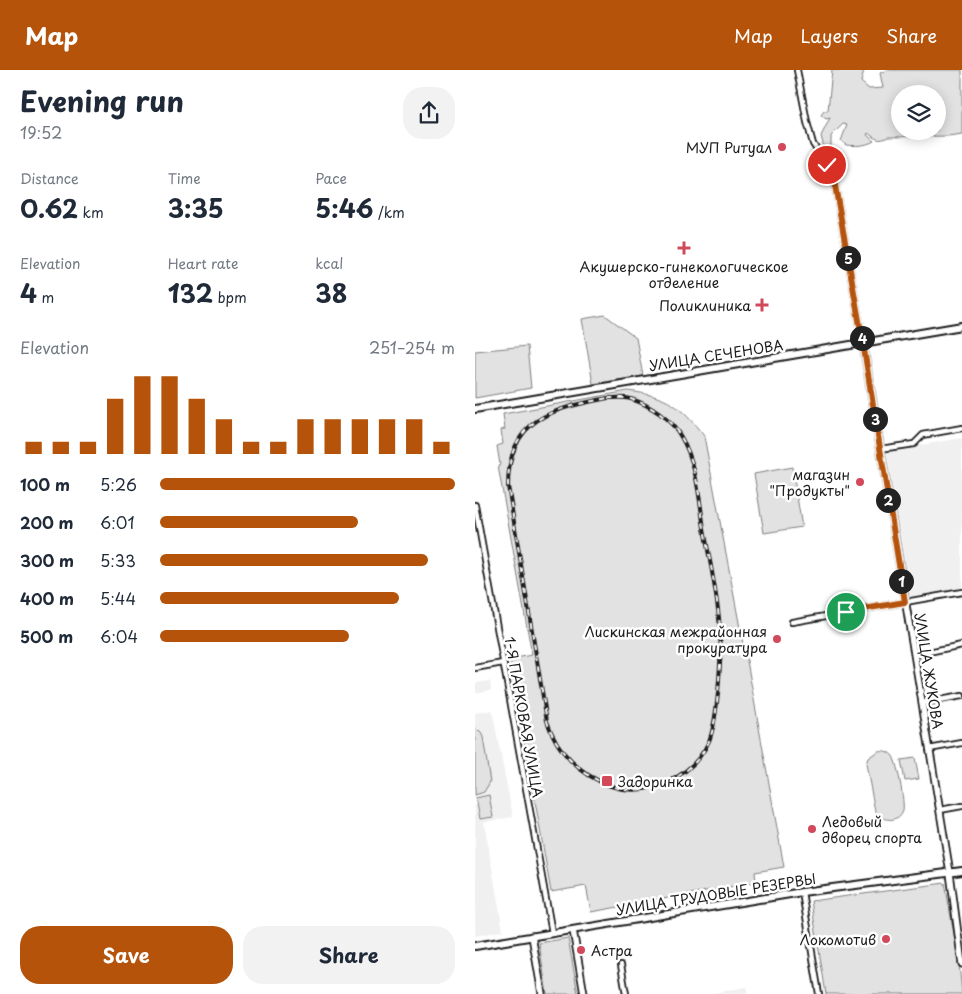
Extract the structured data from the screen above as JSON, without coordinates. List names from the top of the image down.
{
  "streets": {
    "main road": ["УЛИЦА СЕЧЕНОВА", "УЛИЦА ТРУДОВЫЕ РЕЗЕРВЫ"],
    "street": ["УЛИЦА ЖУКОВА", "1-Я ПАРКОВАЯ УЛИЦА"]
  },
  "crossings": [
    ["УЛИЦА СЕЧЕНОВА", "УЛИЦА ЖУКОВА"],
    ["УЛИЦА ЖУКОВА", "УЛИЦА ТРУДОВЫЕ РЕЗЕРВЫ"],
    ["1-Я ПАРКОВАЯ УЛИЦА", "УЛИЦА ТРУДОВЫЕ РЕЗЕРВЫ"]
  ],
  "places": {
    "other": [
      "МУП Ритуал",
      "магазин \"Продукты\"",
      "Лискинская межрайонная прокуратура",
      "Ледовый дворец спорта",
      "Локомотив",
      "Астра"
    ],
    "health": ["Акушерско-гинекологическое отделение", "Поликлиника"],
    "transit": ["Задоринка"]
  },
  "page": {
    "header": "Map",
    "nav": ["Map", "Layers", "Share"],
    "heading": ["Evening run", "19:52"],
    "stats": [
      ["Distance", "0.62 km"],
      ["Time", "3:35"],
      ["Pace", "5:46 /km"],
      ["Elevation", "4 m"],
      ["Heart rate", "132 bpm"],
      ["kcal", "38"]
    ],
    "pins": [
      "5",
      "4",
      "3",
      "2",
      "1"
    ],
    "chart": ["Elevation", "251–254 m"],
    "list": [
      {
        "name": "100 m",
        "note": "5:26"
      },
      {
        "name": "200 m",
        "note": "6:01"
      },
      {
        "name": "300 m",
        "note": "5:33"
      },
      {
        "name": "400 m",
        "note": "5:44"
      },
      {
        "name": "500 m",
        "note": "6:04"
      }
    ],
    "buttons": ["Save", "Share"]
  }
}
